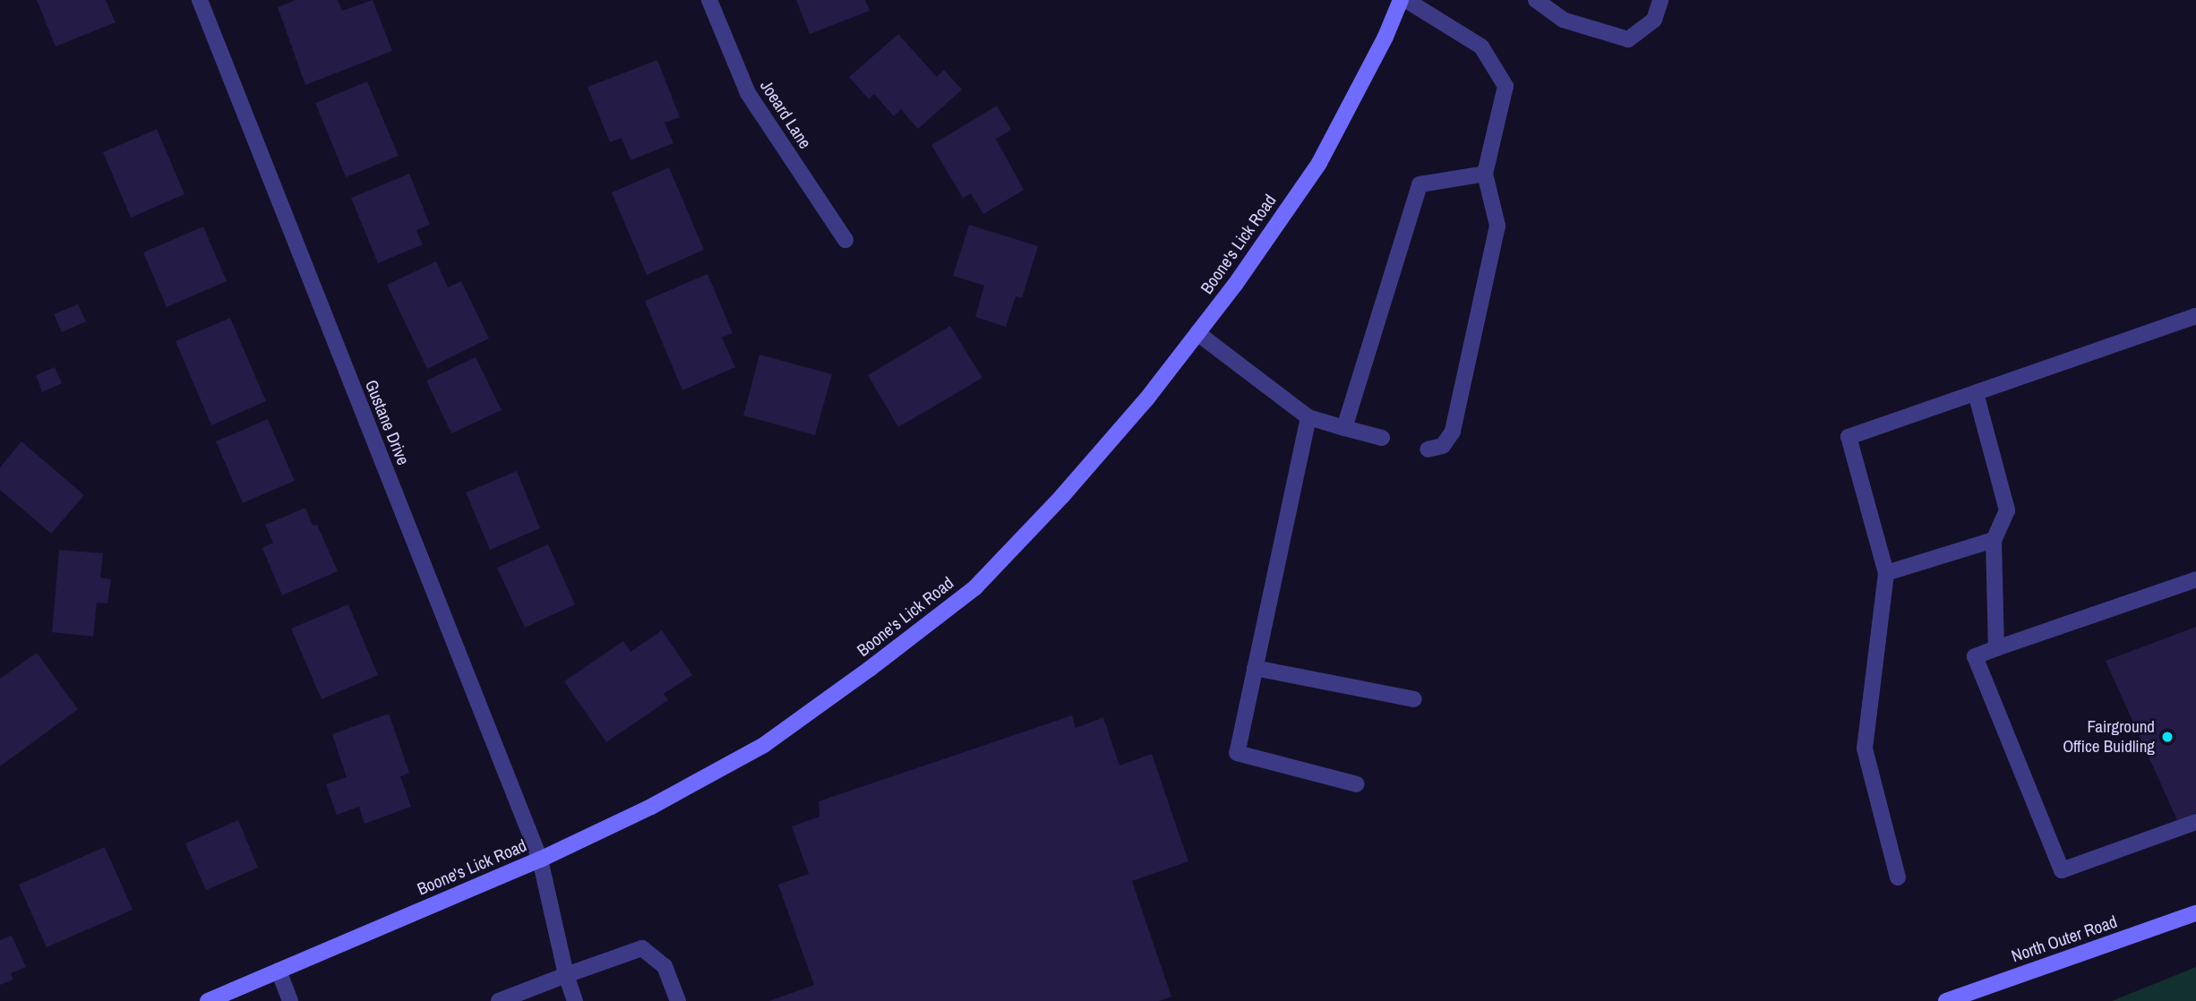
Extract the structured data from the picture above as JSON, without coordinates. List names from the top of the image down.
{
  "streets": {
    "street": [
      "Joeard Lane",
      "Boone's Lick Road",
      "Gustane Drive",
      "North Outer Road"
    ]
  },
  "crossings": [
    ["Boone's Lick Road", "Gustane Drive"]
  ],
  "places": ["Fairground Office Buidling"]
}
